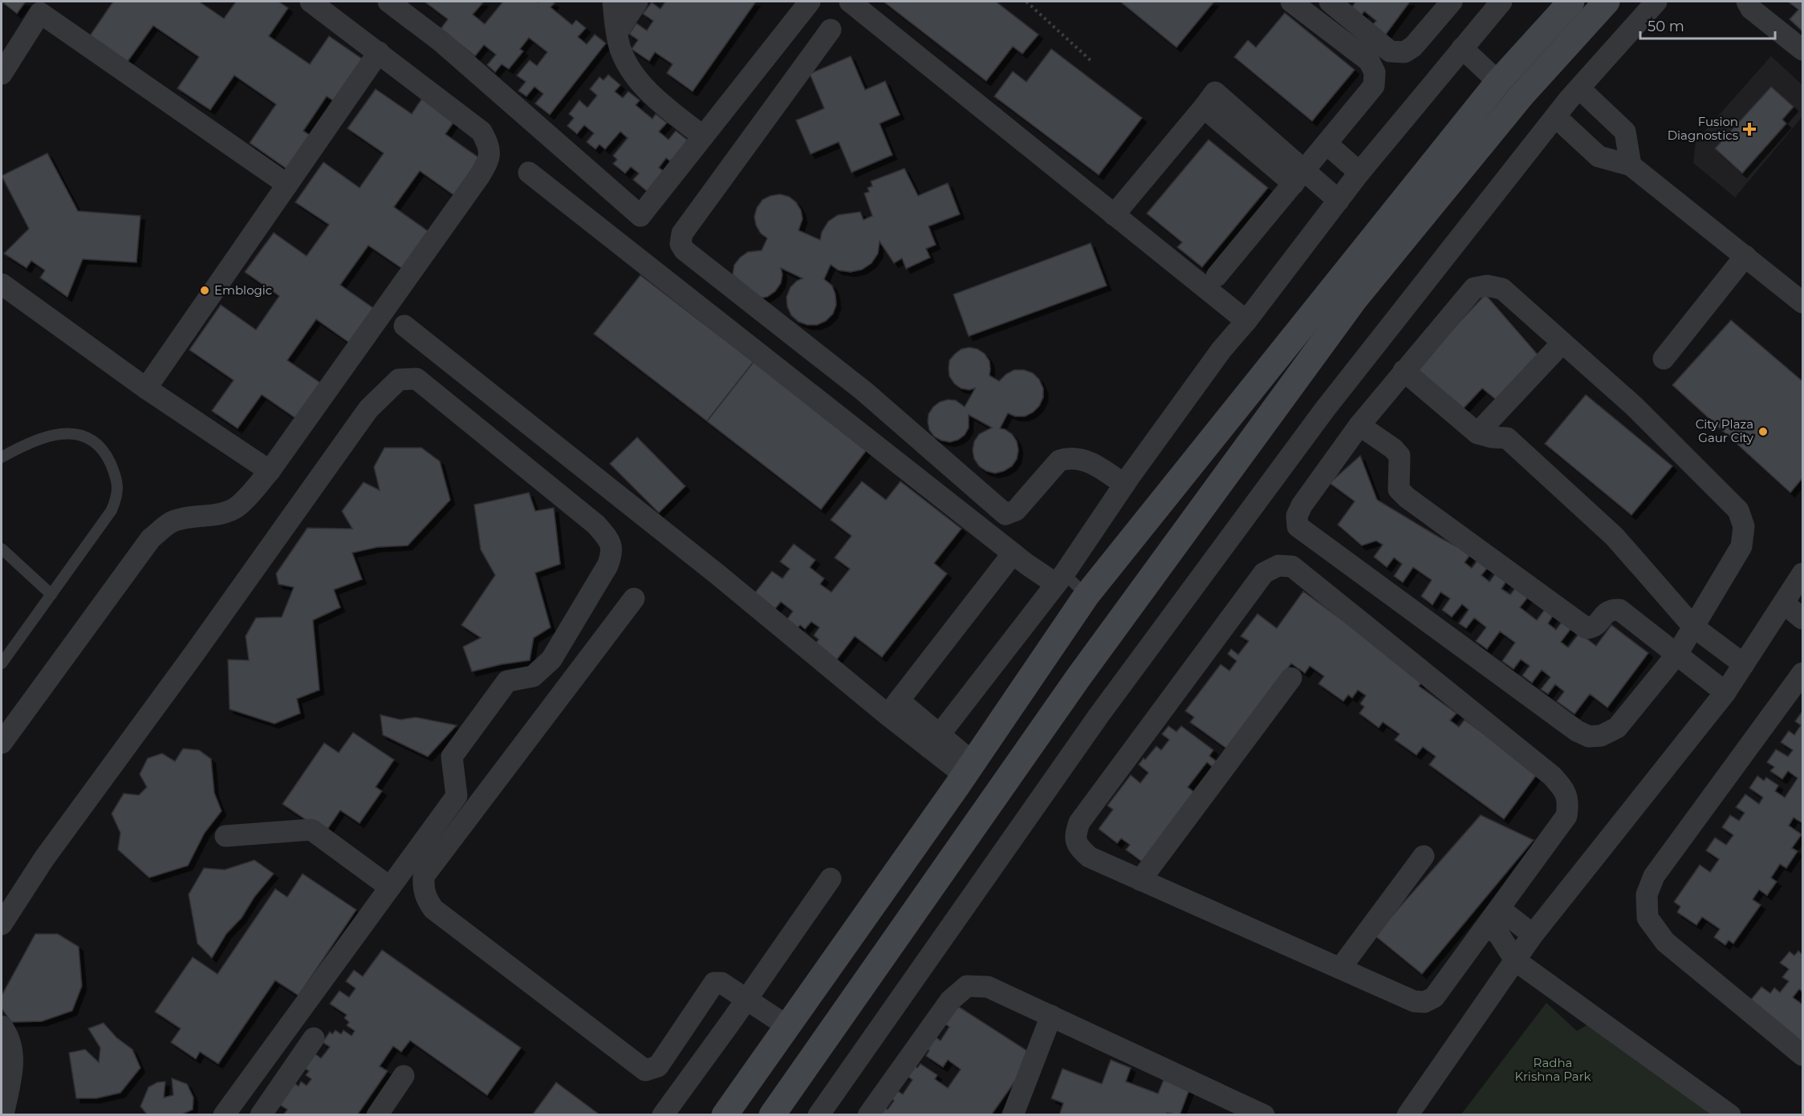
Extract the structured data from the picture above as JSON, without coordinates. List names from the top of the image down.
{
  "parks": ["Radha Krishna Park"],
  "places": {
    "health": ["Fusion Diagnostics"],
    "other": ["Emblogic", "City Plaza Gaur City"]
  },
  "scale_bar": "50 m"
}
